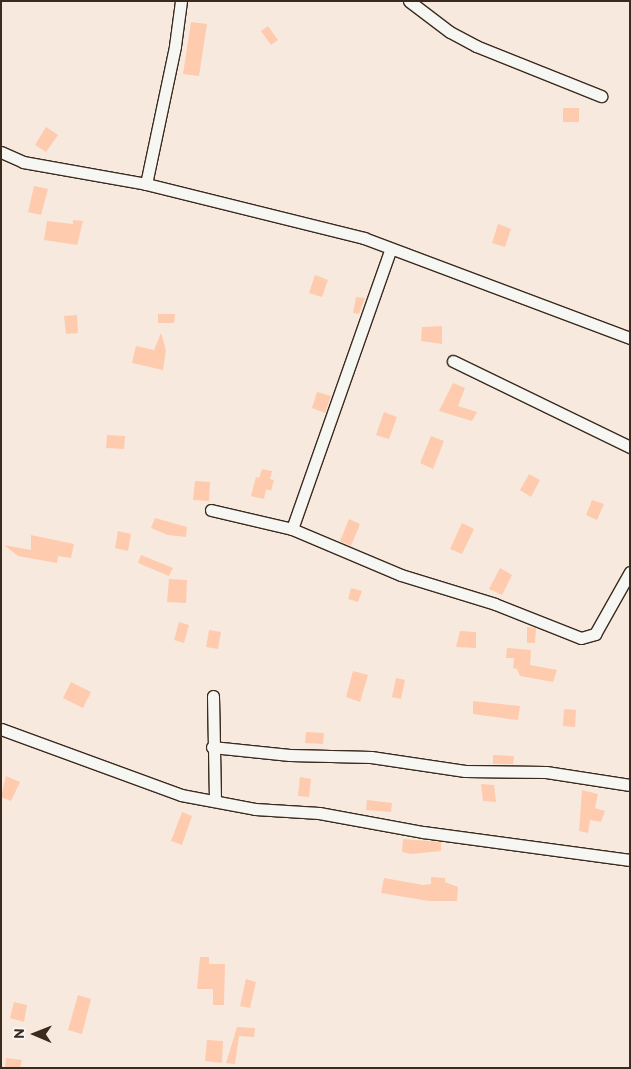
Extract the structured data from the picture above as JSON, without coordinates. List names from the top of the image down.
{
  "north": "left"
}
